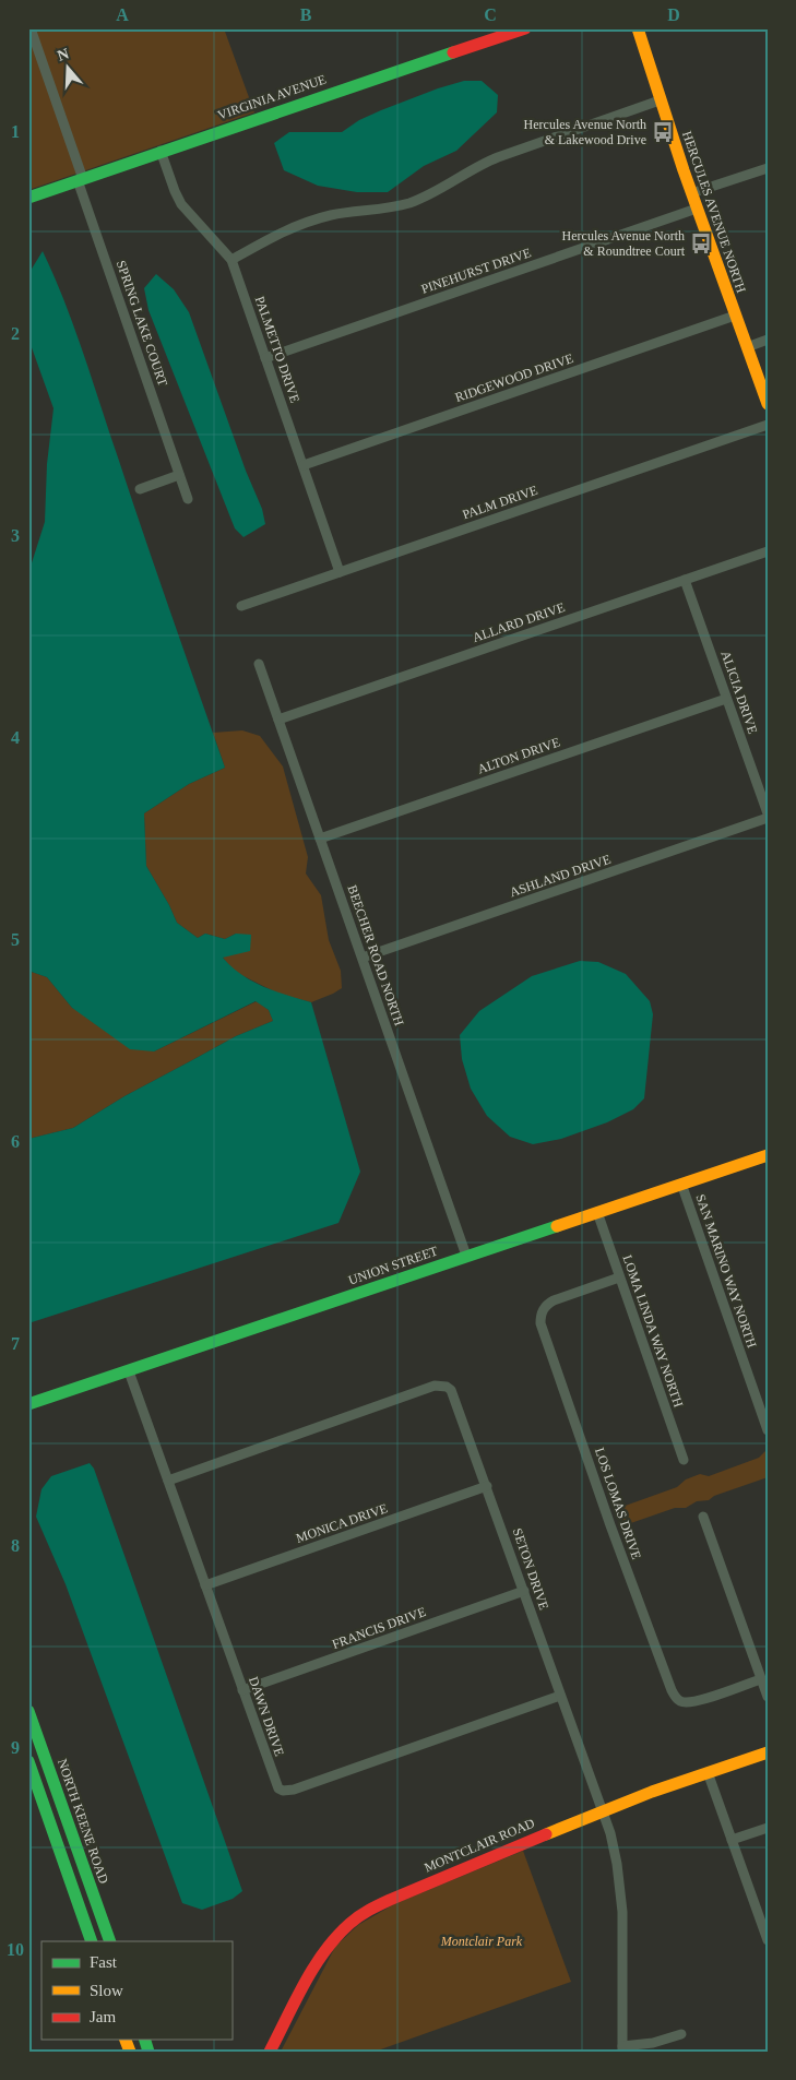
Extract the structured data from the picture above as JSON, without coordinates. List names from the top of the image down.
{
  "streets": {
    "street": [
      "VIRGINIA AVENUE",
      "HERCULES AVENUE NORTH",
      "PINEHURST DRIVE",
      "SPRING LAKE COURT",
      "PALMETTO DRIVE",
      "RIDGEWOOD DRIVE",
      "PALM DRIVE",
      "ALLARD DRIVE",
      "ALICIA DRIVE",
      "ALTON DRIVE",
      "ASHLAND DRIVE",
      "BEECHER ROAD NORTH",
      "UNION STREET",
      "SAN MARINO WAY NORTH",
      "LOMA LINDA WAY NORTH",
      "LOS LOMAS DRIVE",
      "MONICA DRIVE",
      "SETON DRIVE",
      "FRANCIS DRIVE",
      "DAWN DRIVE",
      "NORTH KEENE ROAD",
      "MONTCLAIR ROAD"
    ]
  },
  "crossings": [
    ["VIRGINIA AVENUE", "SPRING LAKE COURT"],
    ["VIRGINIA AVENUE", "PALMETTO DRIVE"],
    ["HERCULES AVENUE NORTH", "PINEHURST DRIVE"],
    ["HERCULES AVENUE NORTH", "RIDGEWOOD DRIVE"],
    ["PINEHURST DRIVE", "PALMETTO DRIVE"],
    ["PALMETTO DRIVE", "RIDGEWOOD DRIVE"],
    ["PALMETTO DRIVE", "PALM DRIVE"],
    ["ALLARD DRIVE", "ALICIA DRIVE"],
    ["ALLARD DRIVE", "BEECHER ROAD NORTH"],
    ["ALICIA DRIVE", "ALTON DRIVE"],
    ["ALTON DRIVE", "BEECHER ROAD NORTH"],
    ["ASHLAND DRIVE", "BEECHER ROAD NORTH"],
    ["BEECHER ROAD NORTH", "UNION STREET"],
    ["UNION STREET", "SAN MARINO WAY NORTH"],
    ["UNION STREET", "LOMA LINDA WAY NORTH"],
    ["UNION STREET", "DAWN DRIVE"],
    ["LOMA LINDA WAY NORTH", "LOS LOMAS DRIVE"],
    ["MONICA DRIVE", "SETON DRIVE"],
    ["MONICA DRIVE", "DAWN DRIVE"],
    ["SETON DRIVE", "FRANCIS DRIVE"],
    ["SETON DRIVE", "DAWN DRIVE"],
    ["SETON DRIVE", "MONTCLAIR ROAD"],
    ["FRANCIS DRIVE", "DAWN DRIVE"]
  ],
  "parks": ["Montclair Park"],
  "places": {
    "bus stop": ["Hercules Avenue North & Lakewood Drive", "Hercules Avenue North & Roundtree Court"]
  },
  "legend": ["Fast", "Slow", "Jam"],
  "north": "top",
  "grid": {
    "columns": [
      "A",
      "B",
      "C",
      "D"
    ],
    "rows": [
      "1",
      "2",
      "3",
      "4",
      "5",
      "6",
      "7",
      "8",
      "9",
      "10"
    ]
  }
}
